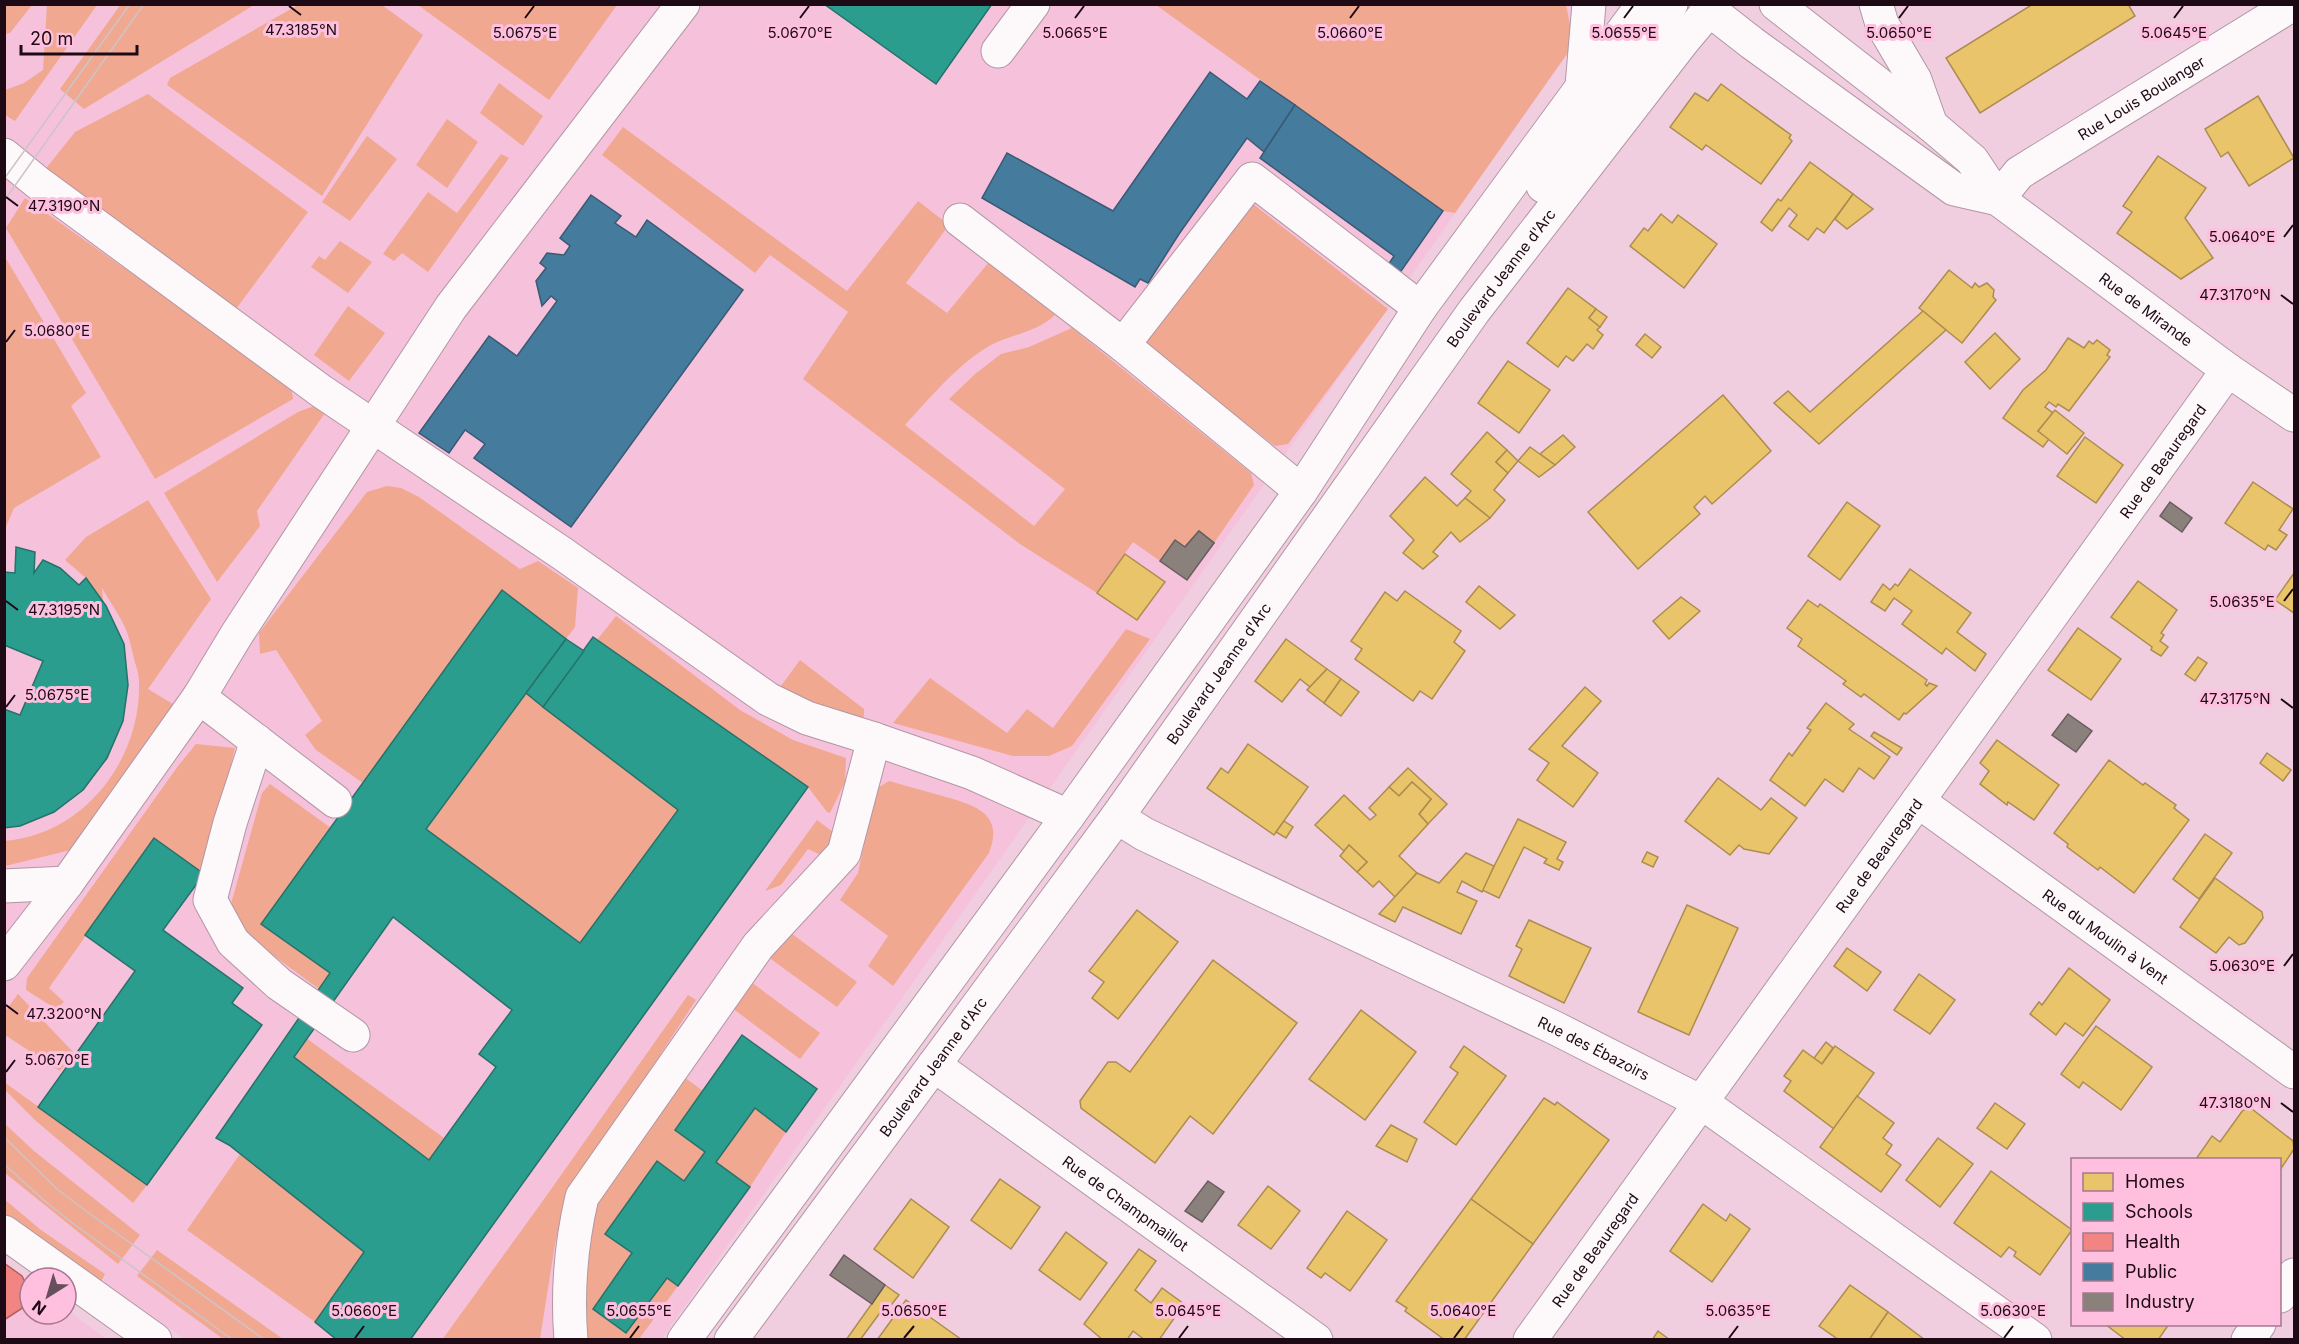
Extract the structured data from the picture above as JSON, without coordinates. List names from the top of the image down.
{
  "streets": {
    "street": [
      "Rue Louis Boulanger",
      "Boulevard Jeanne d'Arc",
      "Rue de Mirande",
      "Rue de Beauregard",
      "Rue du Moulin à Vent",
      "Rue des Ébazoirs",
      "Rue de Champmaillot"
    ]
  },
  "crossings": [
    ["Rue Louis Boulanger", "Rue de Mirande"],
    ["Boulevard Jeanne d'Arc", "Rue de Mirande"],
    ["Boulevard Jeanne d'Arc", "Rue des Ébazoirs"],
    ["Boulevard Jeanne d'Arc", "Rue de Champmaillot"],
    ["Rue de Mirande", "Rue de Beauregard"],
    ["Rue de Beauregard", "Rue du Moulin à Vent"],
    ["Rue de Beauregard", "Rue des Ébazoirs"]
  ],
  "legend": [
    "Homes",
    "Schools",
    "Health",
    "Public",
    "Industry"
  ],
  "scale_bar": "20 m",
  "north": "bottom left",
  "coordinates": [
    "47.3185°N",
    "5.0675°E",
    "5.0670°E",
    "5.0665°E",
    "5.0660°E",
    "5.0655°E",
    "5.0650°E",
    "5.0645°E",
    "47.3190°N",
    "5.0640°E",
    "47.3170°N",
    "5.0680°E",
    "5.0635°E",
    "47.3195°N",
    "47.3175°N",
    "5.0630°E",
    "47.3200°N",
    "47.3180°N"
  ]
}
